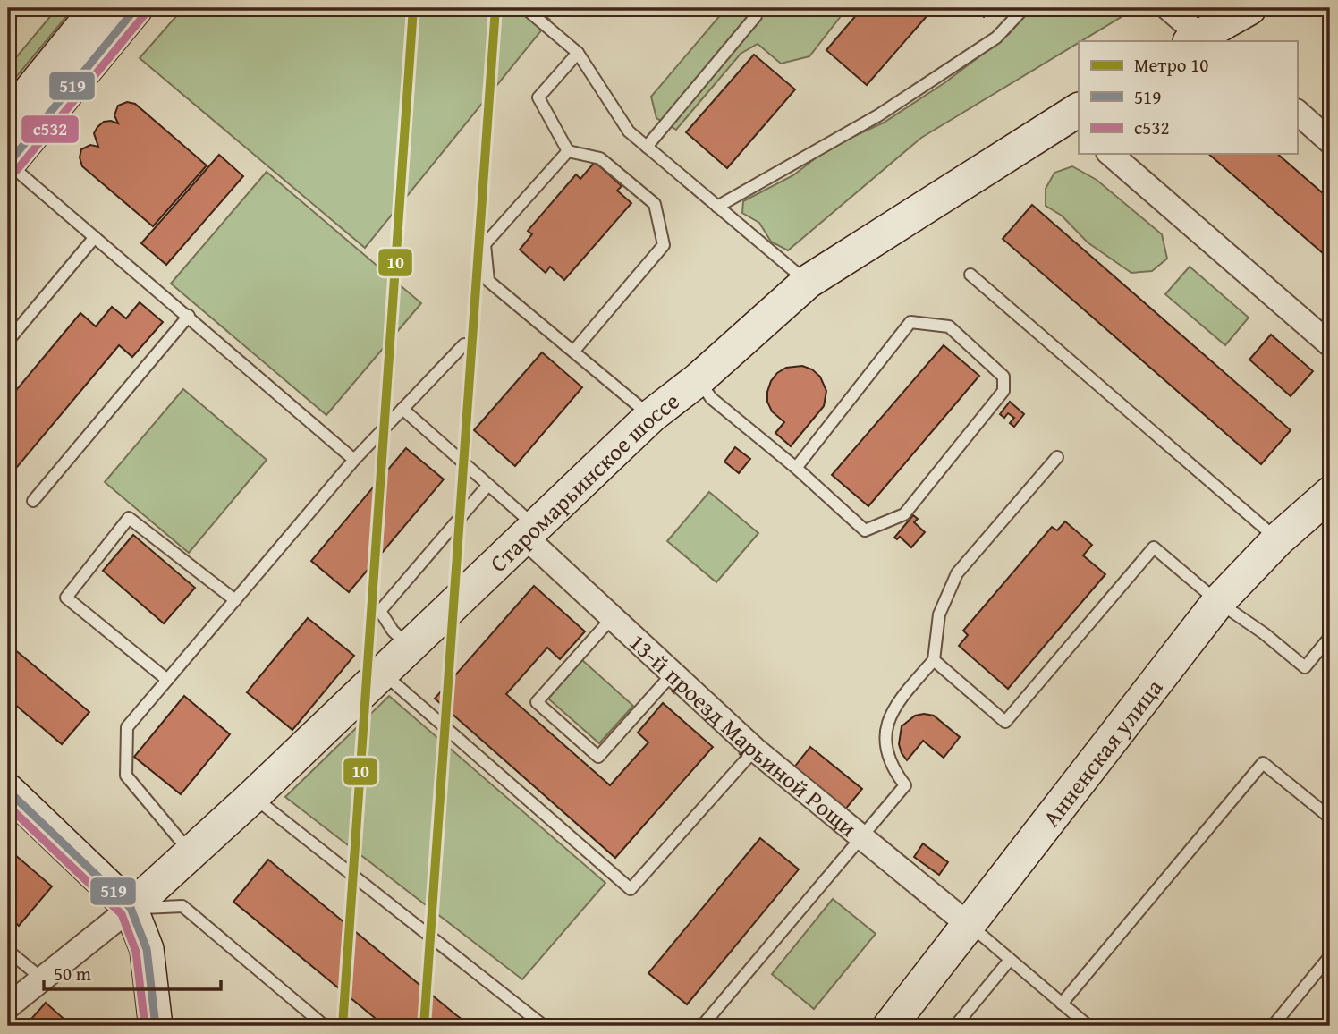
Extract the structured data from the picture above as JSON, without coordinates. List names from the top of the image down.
{
  "streets": {
    "street": ["Старомарьинское шоссе", "13-й проезд Марьиной Рощи", "Анненская улица"]
  },
  "crossings": [
    ["Старомарьинское шоссе", "13-й проезд Марьиной Рощи"],
    ["13-й проезд Марьиной Рощи", "Анненская улица"]
  ],
  "lines": ["metro line 10", "transit line 519", "transit line с532"],
  "legend": ["Метро 10", "519", "с532"],
  "scale_bar": "50 m"
}
